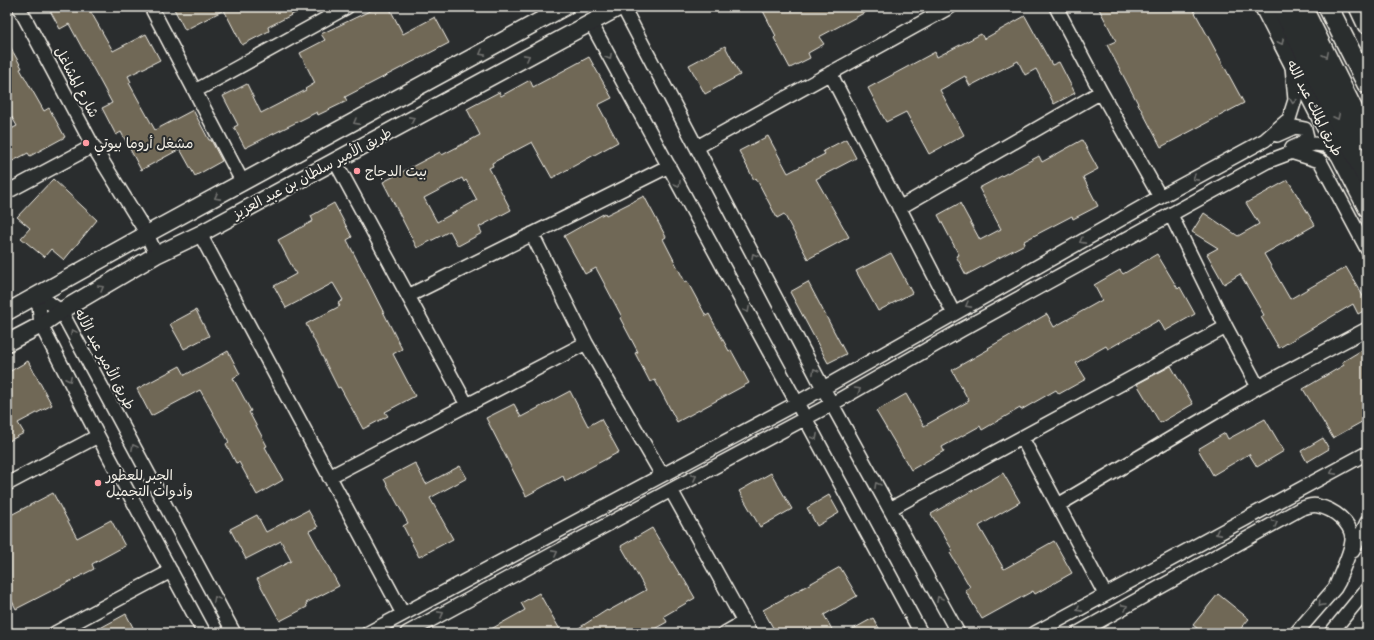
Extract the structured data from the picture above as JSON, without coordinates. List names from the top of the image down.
{
  "streets": {
    "main road": ["طريق الملك عبد الله", "طريق الأمير سلطان بن عبد العزيز"],
    "street": ["شارع المشاغل", "طريق الأمير عبد الأله"]
  },
  "crossings": [
    ["شارع المشاغل", "طريق الأمير سلطان بن عبد العزيز"],
    ["طريق الأمير سلطان بن عبد العزيز", "طريق الأمير عبد الأله"]
  ],
  "places": ["مشغل أروما بيوتي", "بيت الدجاج", "الجبر للعطور وأدوات التجميل"]
}
